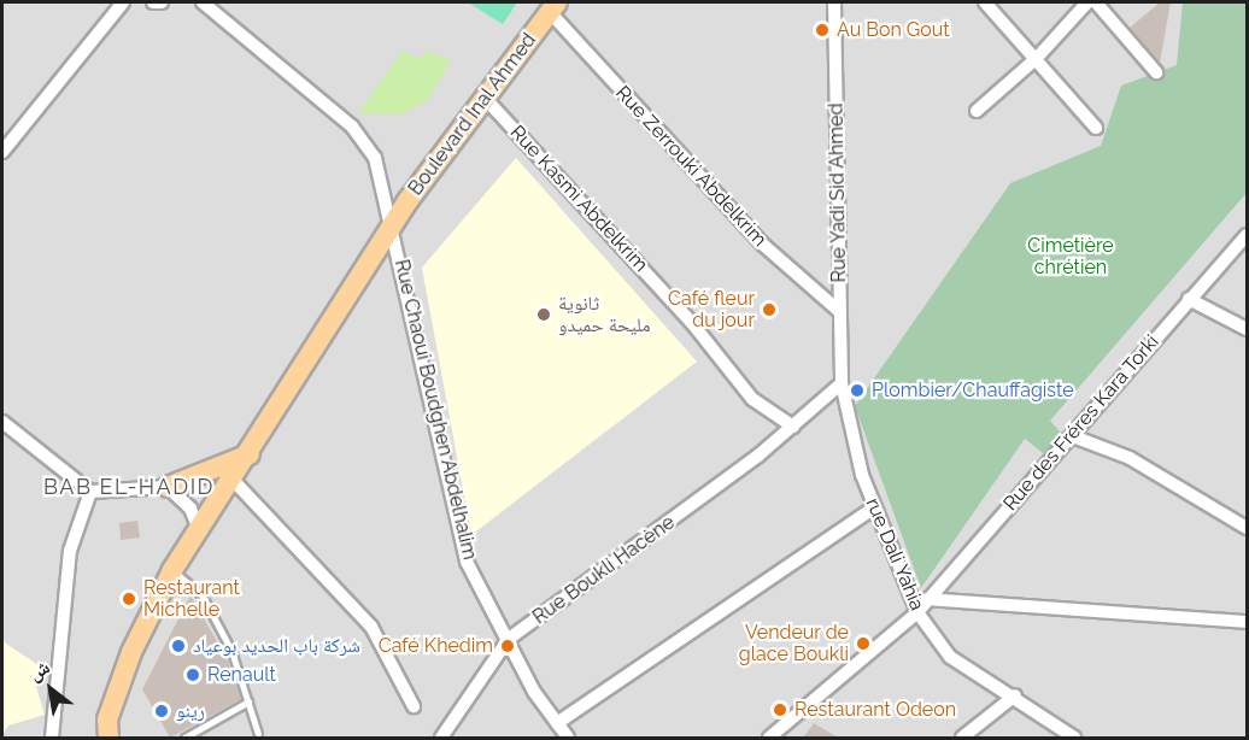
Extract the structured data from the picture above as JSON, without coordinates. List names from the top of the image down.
{
  "streets": {
    "main road": ["Boulevard Inal Ahmed"],
    "street": [
      "Rue Zerrouki Abdelkrim",
      "Rue Yadi Sid Ahmed",
      "Rue Kasmi Abdelkrim",
      "Rue Chaoui Boudghen Abdelhalim",
      "Rue des Fréres Kara Torki",
      "rue Dali Yahia",
      "Rue Boukli Hacène"
    ]
  },
  "crossings": [
    ["Boulevard Inal Ahmed", "Rue Zerrouki Abdelkrim"],
    ["Boulevard Inal Ahmed", "Rue Kasmi Abdelkrim"],
    ["Boulevard Inal Ahmed", "Rue Chaoui Boudghen Abdelhalim"],
    ["Rue Zerrouki Abdelkrim", "Rue Yadi Sid Ahmed"],
    ["Rue Yadi Sid Ahmed", "rue Dali Yahia"],
    ["Rue Yadi Sid Ahmed", "Rue Boukli Hacène"],
    ["Rue Kasmi Abdelkrim", "Rue Boukli Hacène"],
    ["Rue Chaoui Boudghen Abdelhalim", "Rue Boukli Hacène"],
    ["Rue des Fréres Kara Torki", "rue Dali Yahia"],
    ["rue Dali Yahia", "Rue Boukli Hacène"]
  ],
  "districts": ["BAB EL-HADID"],
  "parks": ["Cimetière chrétien"],
  "places": [
    "Au Bon Gout",
    "Café fleur du jour",
    "ثانوية مليحة حميدو",
    "Plombier/Chauffagiste",
    "Restaurant Michelle",
    "Vendeur de glace Boukli",
    "شركة باب الحديد بوعياد",
    "Café Khedim",
    "Renault",
    "Restaurant Odeon",
    "رينو"
  ],
  "north": "top left"
}
